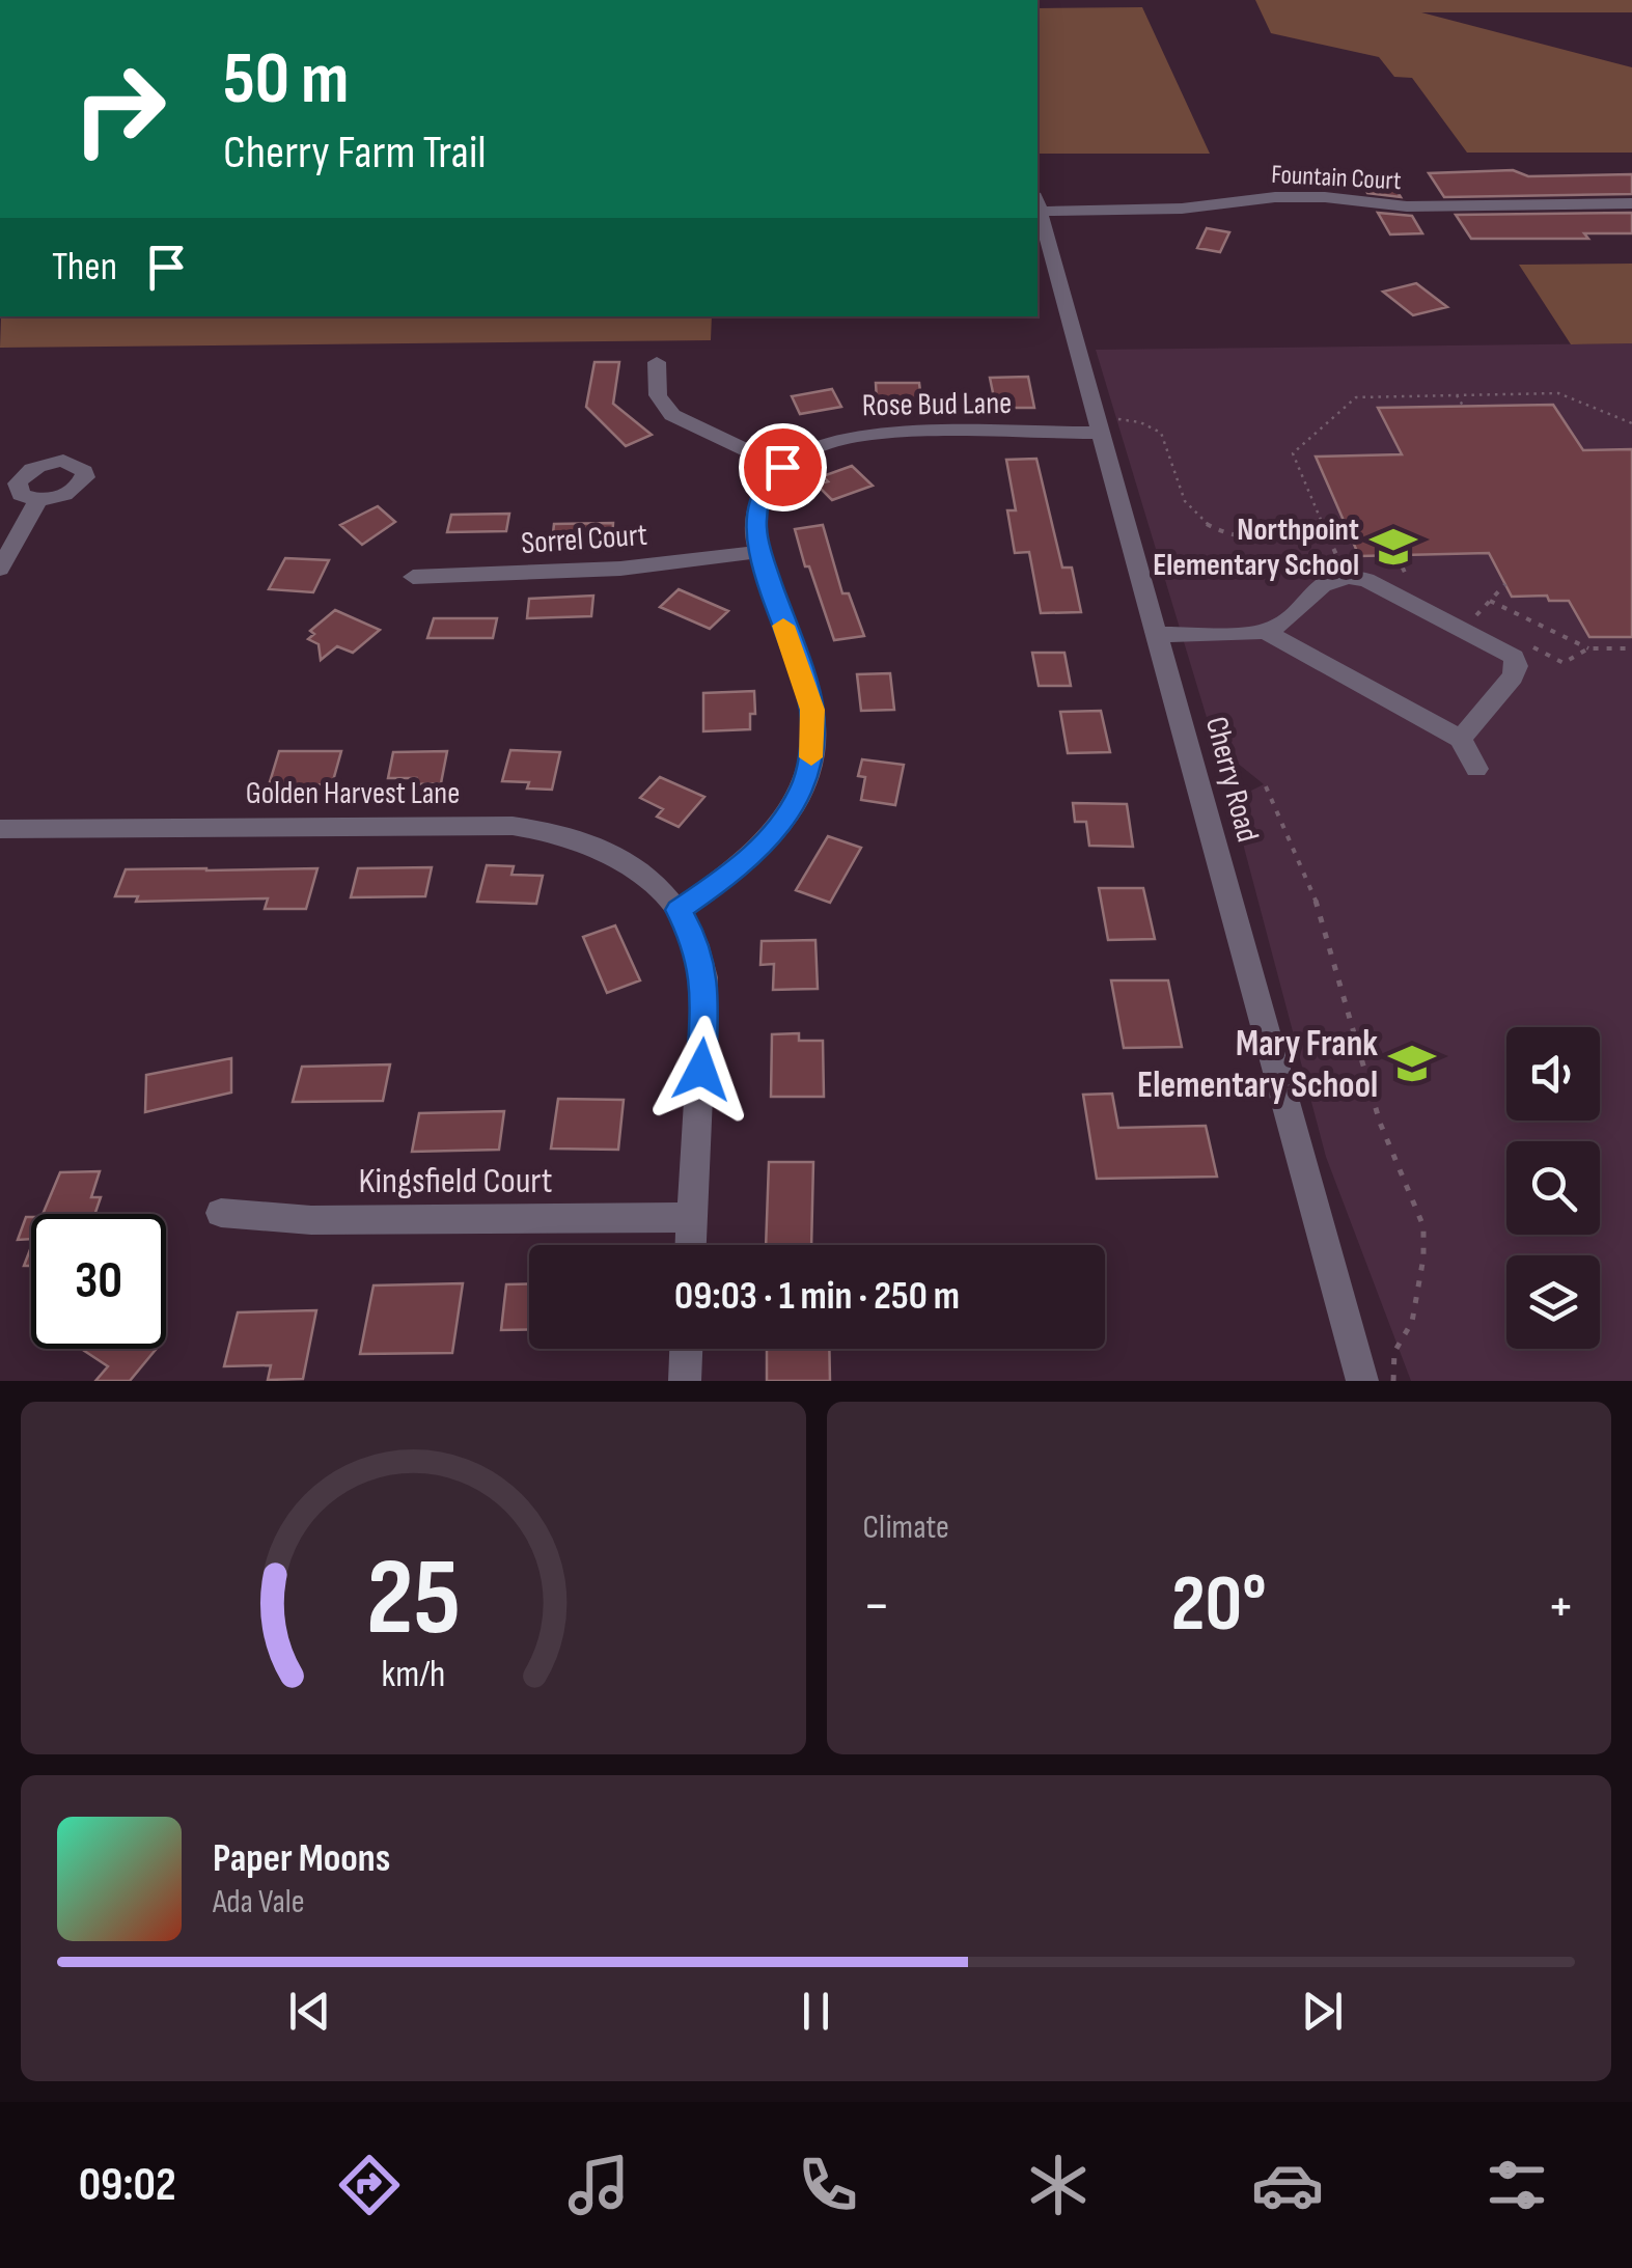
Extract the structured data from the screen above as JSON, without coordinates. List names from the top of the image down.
{
  "streets": {
    "street": [
      "Fountain Court",
      "Rose Bud Lane",
      "Sorrel Court",
      "Cherry Road",
      "Golden Harvest Lane",
      "Kingsfield Court"
    ]
  },
  "crossings": [
    ["Fountain Court", "Cherry Road"],
    ["Rose Bud Lane", "Cherry Road"]
  ],
  "places": {
    "school or university": ["Northpoint Elementary School", "Mary Frank Elementary School"]
  },
  "page": {
    "turn": ["50 m", "Cherry Farm Trail"],
    "then": "Then",
    "limit": "30",
    "trip": "09:03 · 1 min · 250 m",
    "tile": "Climate",
    "heat": ["−", "20°", "+"],
    "song": ["Paper Moons", "Ada Vale"],
    "tabs": "09:02",
    "gauge": ["25", "km/h"]
  }
}
